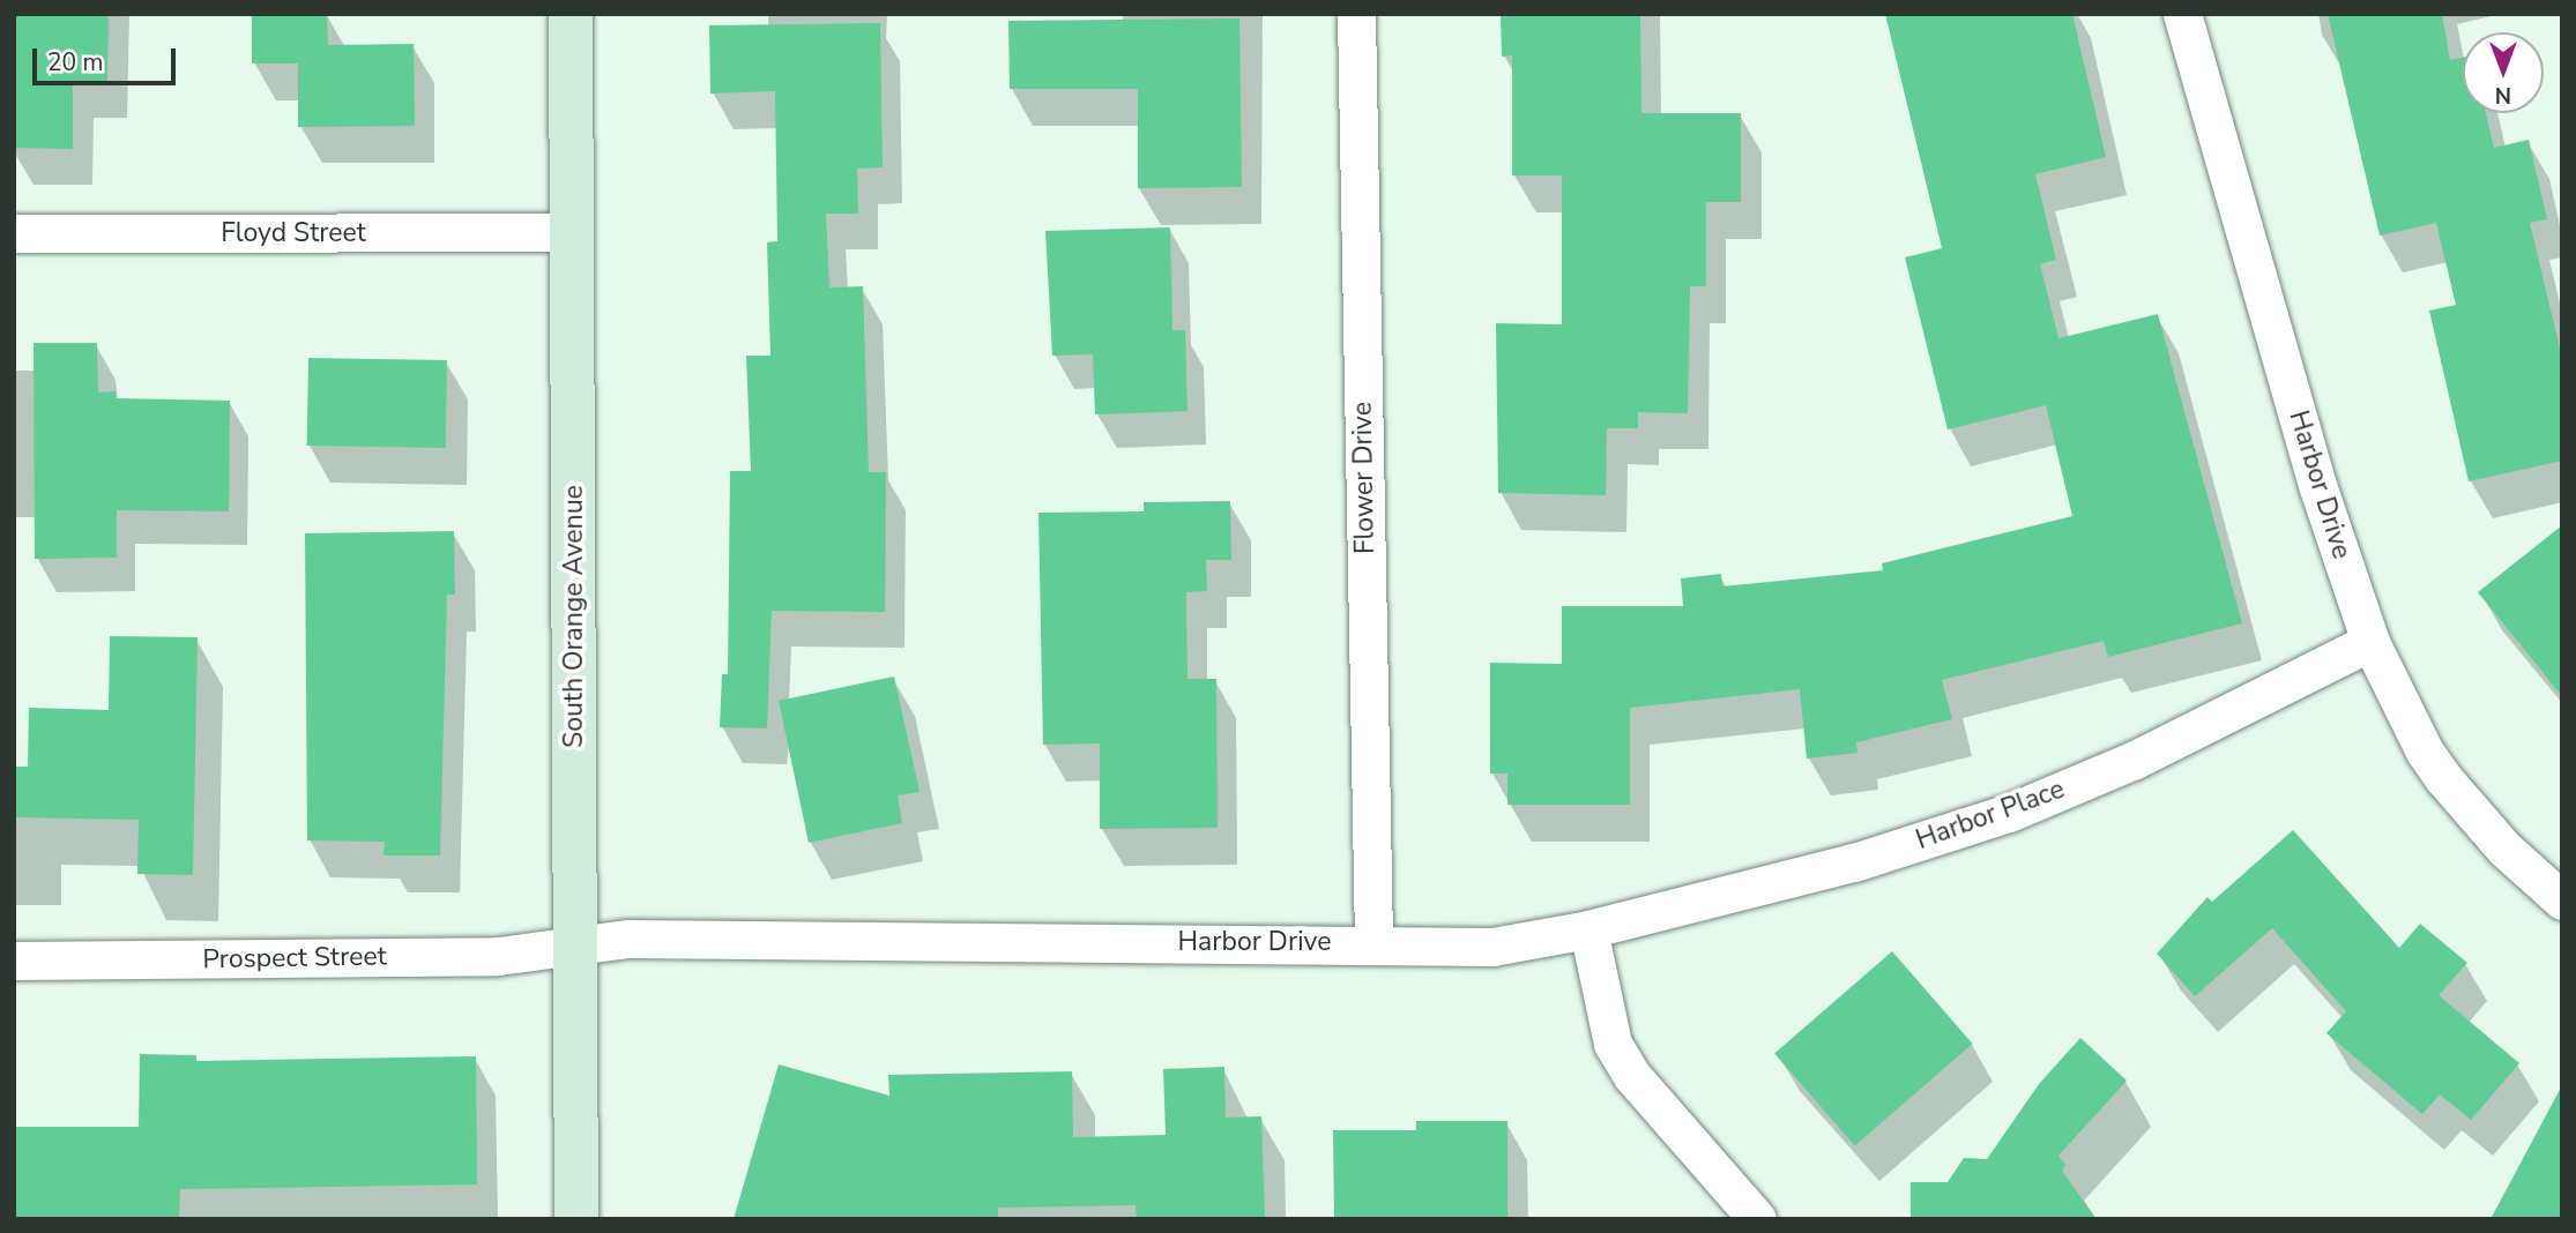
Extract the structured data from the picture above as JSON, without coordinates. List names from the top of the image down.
{
  "streets": {
    "street": [
      "Floyd Street",
      "Flower Drive",
      "Harbor Drive",
      "South Orange Avenue",
      "Harbor Place",
      "Prospect Street"
    ]
  },
  "crossings": [
    ["Floyd Street", "South Orange Avenue"],
    ["Flower Drive", "Harbor Drive"],
    ["Harbor Drive", "South Orange Avenue"],
    ["Harbor Drive", "Harbor Place"],
    ["Harbor Drive", "Prospect Street"],
    ["South Orange Avenue", "Prospect Street"]
  ],
  "scale_bar": "20 m",
  "north": "bottom"
}
